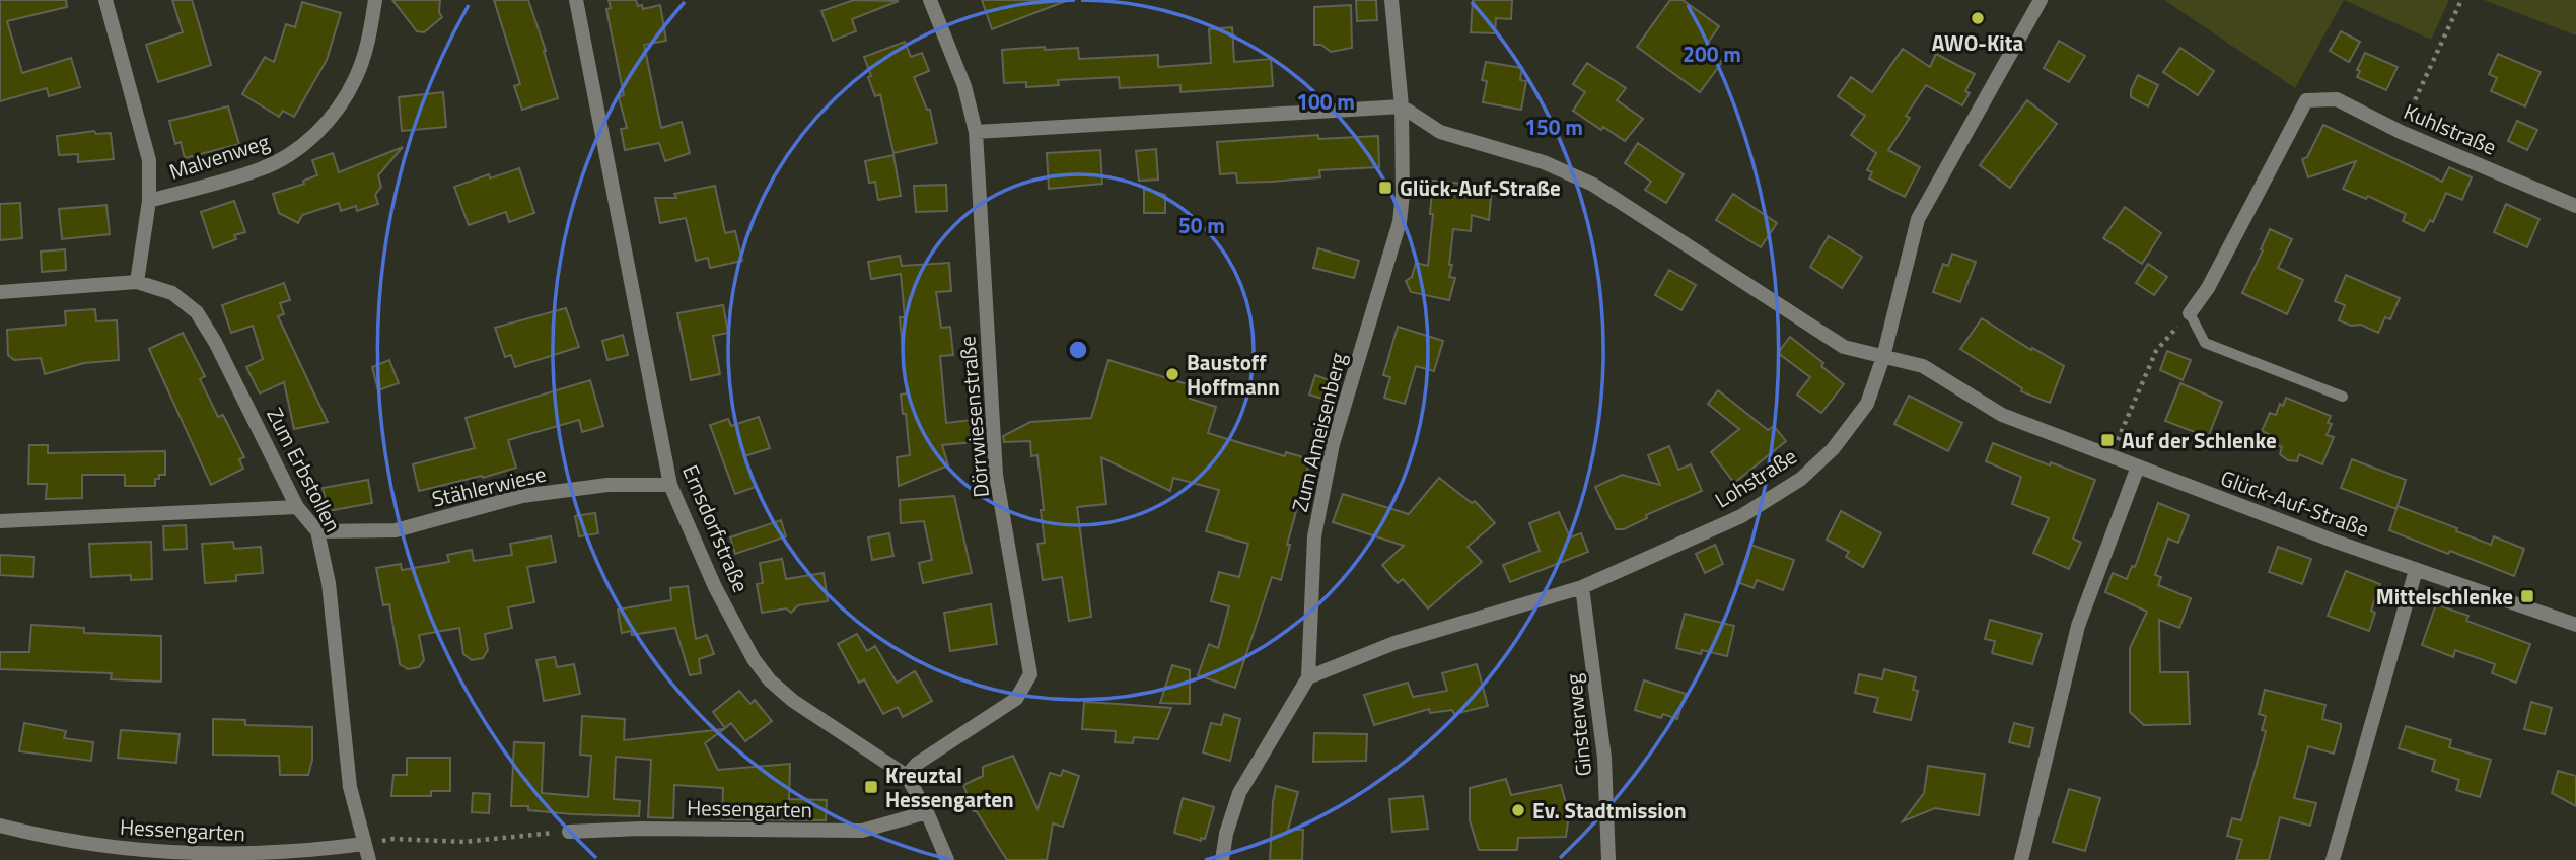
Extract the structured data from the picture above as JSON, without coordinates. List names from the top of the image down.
{
  "streets": {
    "street": [
      "Kuhlstraße",
      "Malvenweg",
      "Dörrwiesenstraße",
      "Zum Ameisenberg",
      "Zum Erbstollen",
      "Lohstraße",
      "Stählerwiese",
      "Glück-Auf-Straße",
      "Ernsdorfstraße",
      "Ginsterweg",
      "Hessengarten"
    ]
  },
  "crossings": [
    ["Dörrwiesenstraße", "Ernsdorfstraße"],
    ["Zum Ameisenberg", "Lohstraße"],
    ["Zum Ameisenberg", "Glück-Auf-Straße"],
    ["Zum Erbstollen", "Stählerwiese"],
    ["Zum Erbstollen", "Hessengarten"],
    ["Lohstraße", "Glück-Auf-Straße"],
    ["Lohstraße", "Ginsterweg"],
    ["Stählerwiese", "Ernsdorfstraße"],
    ["Ernsdorfstraße", "Hessengarten"]
  ],
  "places": {
    "other": ["AWO-Kita", "Baustoff Hoffmann", "Ev. Stadtmission"],
    "transit": [
      "Glück-Auf-Straße",
      "Auf der Schlenke",
      "Mittelschlenke",
      "Kreuztal Hessengarten"
    ]
  },
  "rings": [
    "200 m",
    "100 m",
    "150 m",
    "50 m"
  ]
}
